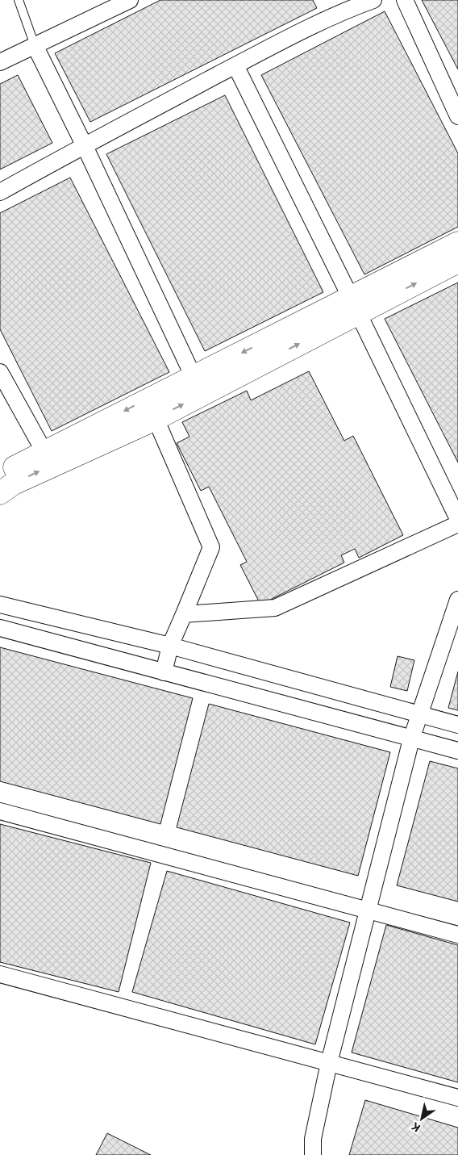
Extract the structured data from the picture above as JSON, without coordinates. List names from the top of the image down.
{
  "north": "bottom left"
}
